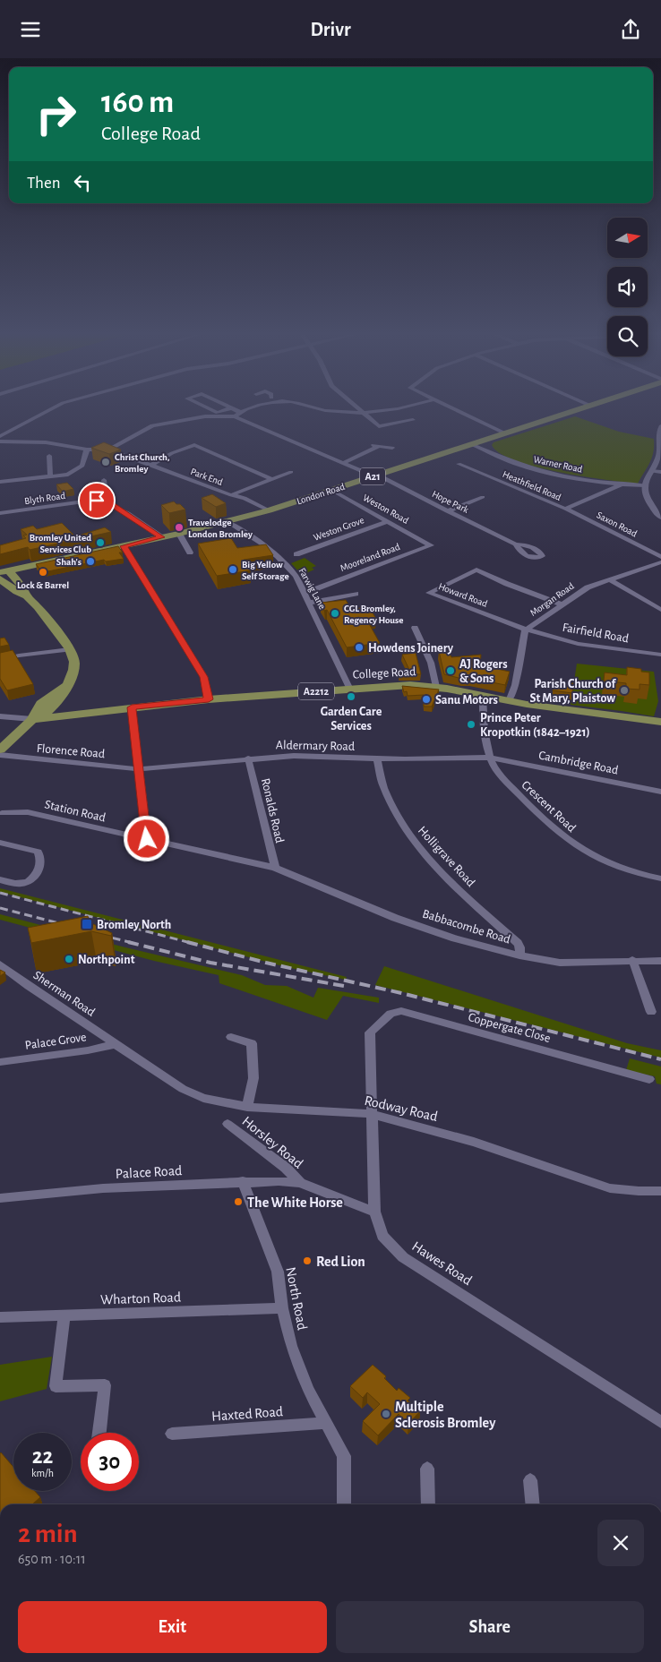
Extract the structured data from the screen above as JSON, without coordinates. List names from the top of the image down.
{
  "streets": {
    "main road": [
      "A21",
      "London Road",
      "College Road",
      "A2212"
    ],
    "street": [
      "Warner Road",
      "Park End",
      "Heathfield Road",
      "Blyth Road",
      "Hope Park",
      "Weston Road",
      "Saxon Road",
      "Weston Grove",
      "Mooreland Road",
      "Farwig Lane",
      "Howard Road",
      "Morgan Road",
      "Fairfield Road",
      "Aldermary Road",
      "Florence Road",
      "Cambridge Road",
      "Crescent Road",
      "Station Road",
      "Ronalds Road",
      "Holligrave Road",
      "Babbacombe Road",
      "Sherman Road",
      "Coppergate Close",
      "Palace Grove",
      "Rodway Road",
      "Horsley Road",
      "Palace Road",
      "Hawes Road",
      "Wharton Road",
      "North Road",
      "Haxted Road"
    ]
  },
  "crossings": [
    ["Warner Road", "Heathfield Road"],
    ["Warner Road", "London Road"],
    ["Park End", "London Road"],
    ["A21", "London Road"],
    ["A21", "College Road"],
    ["Heathfield Road", "Saxon Road"],
    ["London Road", "Hope Park"],
    ["London Road", "Weston Road"],
    ["London Road", "Farwig Lane"],
    ["Weston Road", "Weston Grove"],
    ["Weston Road", "Mooreland Road"],
    ["Farwig Lane", "College Road"],
    ["Howard Road", "Morgan Road"],
    ["Howard Road", "Fairfield Road"],
    ["Morgan Road", "Fairfield Road"],
    ["Morgan Road", "College Road"],
    ["College Road", "Crescent Road"],
    ["Aldermary Road", "Florence Road"],
    ["Aldermary Road", "Cambridge Road"],
    ["Aldermary Road", "Crescent Road"],
    ["Aldermary Road", "Ronalds Road"],
    ["Aldermary Road", "Holligrave Road"],
    ["Cambridge Road", "Crescent Road"],
    ["Station Road", "Ronalds Road"],
    ["Station Road", "Babbacombe Road"],
    ["Ronalds Road", "Babbacombe Road"],
    ["Holligrave Road", "Babbacombe Road"],
    ["Sherman Road", "Palace Grove"],
    ["Sherman Road", "Rodway Road"],
    ["Coppergate Close", "Hawes Road"],
    ["Palace Grove", "Rodway Road"],
    ["Rodway Road", "Hawes Road"],
    ["Horsley Road", "Palace Road"],
    ["Palace Road", "North Road"],
    ["Wharton Road", "North Road"],
    ["North Road", "Haxted Road"]
  ],
  "places": {
    "other": [
      "Christ Church, Bromley",
      "Travelodge London Bromley",
      "Bromley United Services Club",
      "Shah's",
      "Big Yellow Self Storage",
      "Lock & Barrel",
      "CGL Bromley, Regency House",
      "Howdens Joinery",
      "AJ Rogers & Sons",
      "Parish Church of St Mary, Plaistow",
      "Garden Care Services",
      "Sanu Motors",
      "Prince Peter Kropotkin (1842–1921)",
      "Northpoint",
      "The White Horse",
      "Red Lion",
      "Multiple Sclerosis Bromley"
    ],
    "transit": ["Bromley North"]
  },
  "north": "right",
  "page": {
    "header": "Drivr",
    "turn": ["160 m", "College Road"],
    "then": "Then",
    "speed": "22 km/h",
    "limit": "30",
    "heading": ["2 min", "650 m · 10:11"],
    "buttons": ["Exit", "Share"]
  }
}
